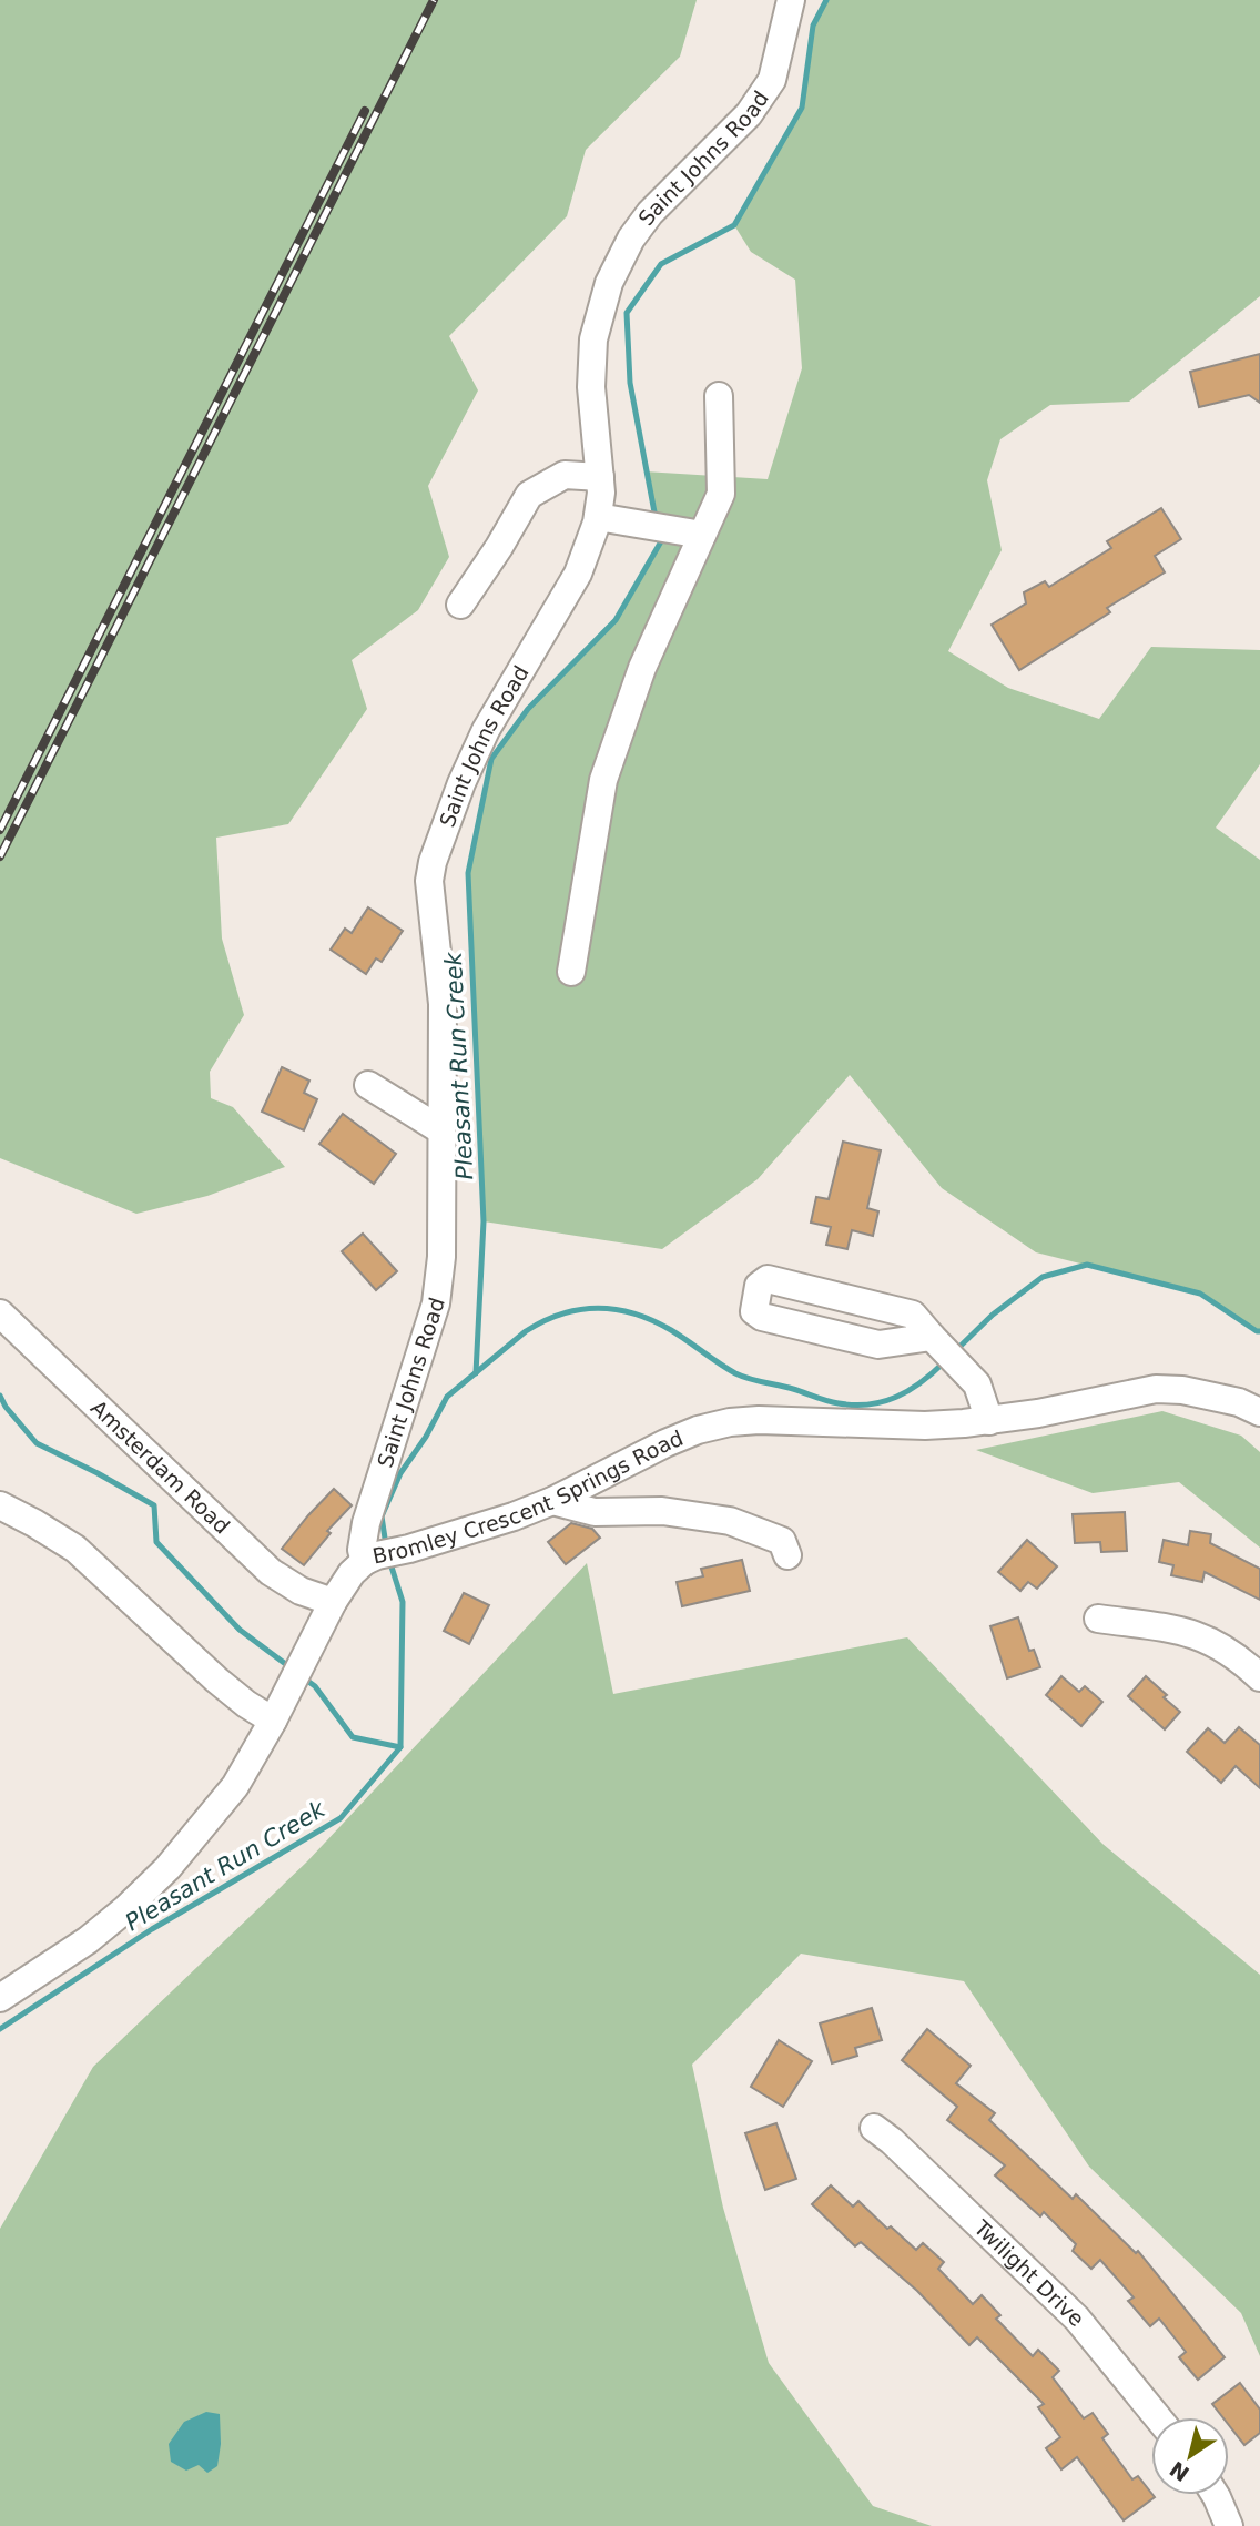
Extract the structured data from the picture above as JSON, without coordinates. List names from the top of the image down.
{
  "streets": {
    "street": [
      "Saint Johns Road",
      "Amsterdam Road",
      "Bromley Crescent Springs Road",
      "Twilight Drive"
    ]
  },
  "crossings": [
    ["Saint Johns Road", "Bromley Crescent Springs Road"],
    ["Amsterdam Road", "Bromley Crescent Springs Road"]
  ],
  "water": ["Pleasant Run Creek"],
  "north": "bottom left"
}
